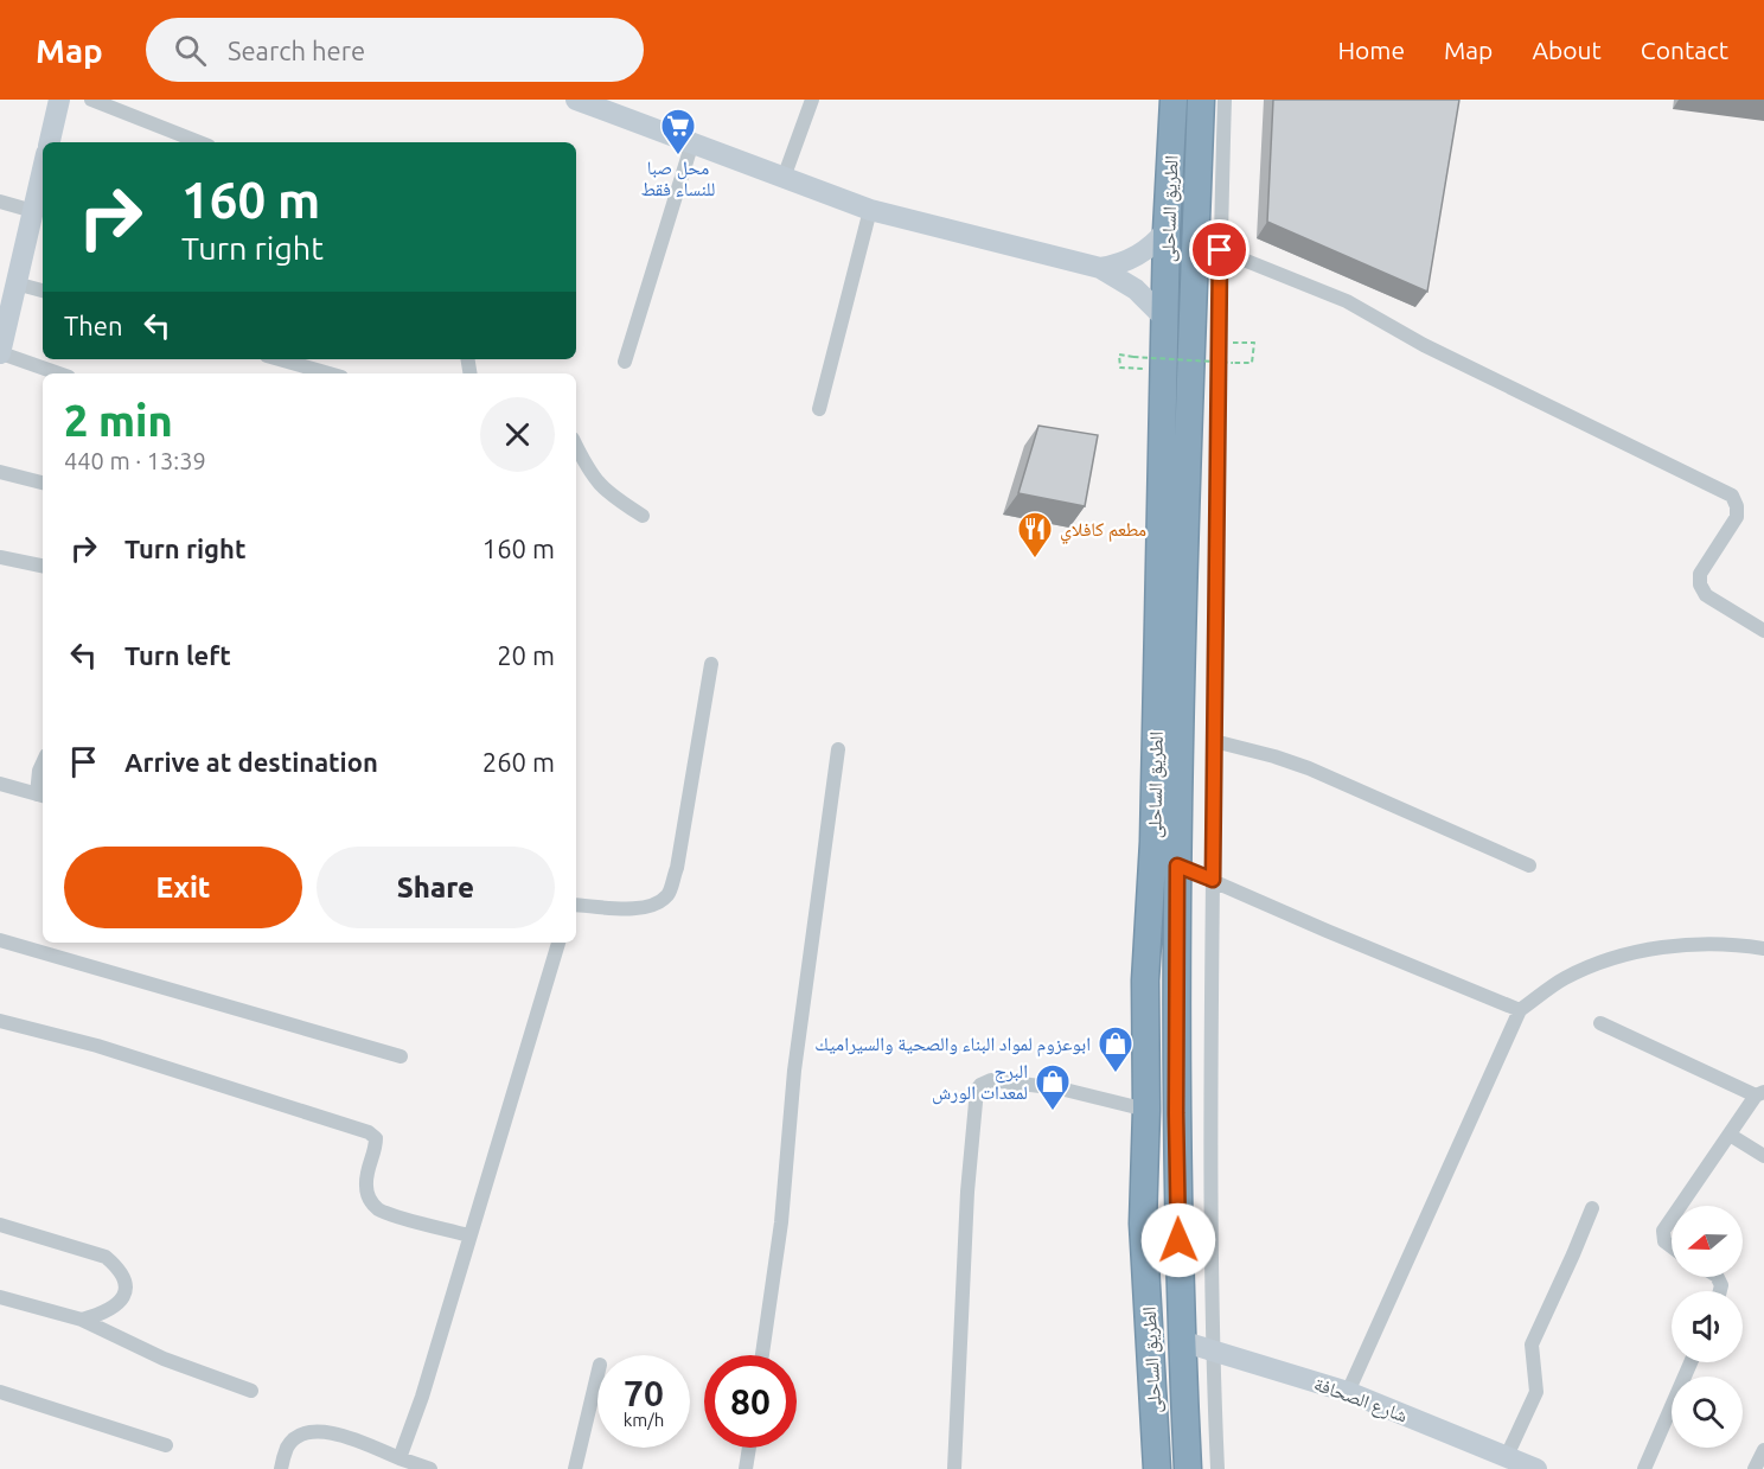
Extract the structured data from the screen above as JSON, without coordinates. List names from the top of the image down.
{
  "streets": {
    "highway": ["الطريق الساحلى"],
    "street": ["شارع الصحافة"]
  },
  "crossings": [
    ["الطريق الساحلى", "شارع الصحافة"]
  ],
  "places": {
    "supermarket": ["محل صبا للنساء فقط"],
    "restaurant": ["مطعم كافلاي"],
    "shop": ["ابوعزوم لمواد البناء والصحية والسيراميك", "البرج لمعدات الورش"]
  },
  "north": "left",
  "page": {
    "header": "Map",
    "search": "Search here",
    "nav": [
      "Home",
      "Map",
      "About",
      "Contact"
    ],
    "turn": ["160 m", "Turn right"],
    "then": "Then",
    "heading": ["2 min", "440 m · 13:39"],
    "list": [
      {
        "name": "Turn right",
        "value": "160 m"
      },
      {
        "name": "Turn left",
        "value": "20 m"
      },
      {
        "name": "Arrive at destination",
        "value": "260 m"
      }
    ],
    "buttons": ["Exit", "Share"],
    "speed": "70 km/h",
    "limit": "80"
  }
}
